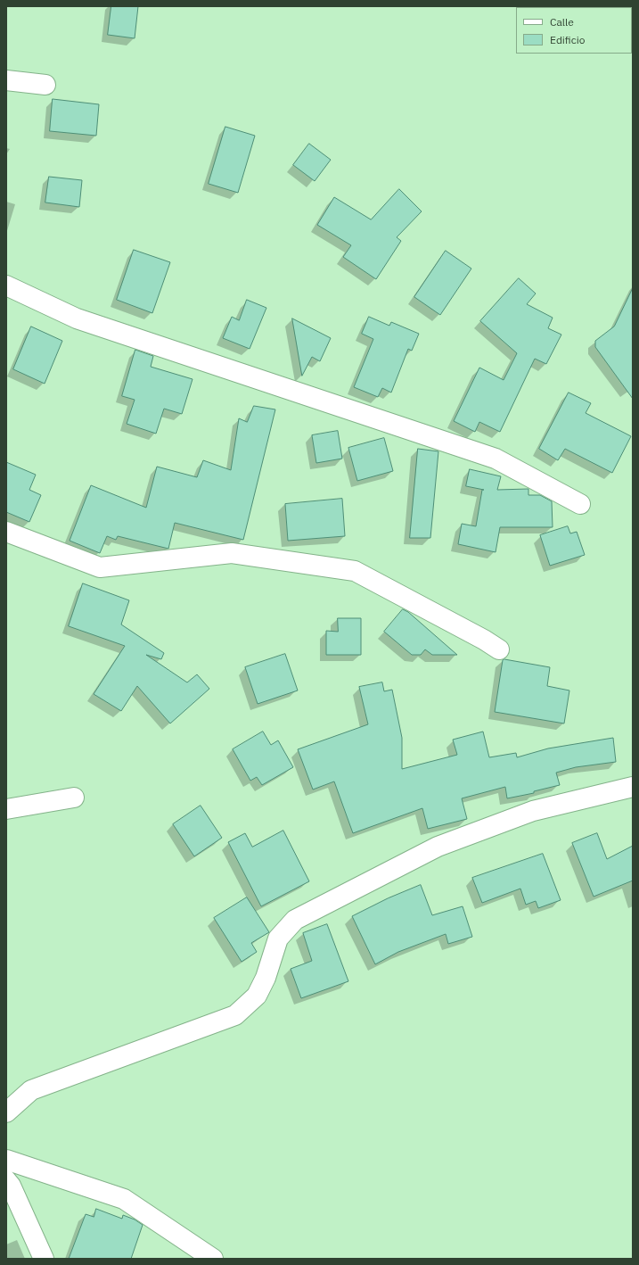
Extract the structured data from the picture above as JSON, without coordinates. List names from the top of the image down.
{
  "legend": ["Calle", "Edificio"]
}
